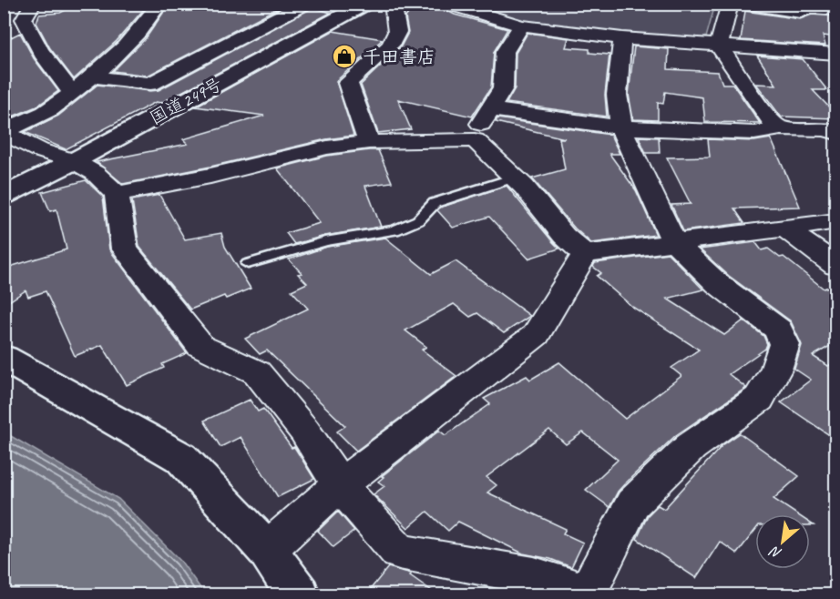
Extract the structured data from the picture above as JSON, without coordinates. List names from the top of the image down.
{
  "streets": {
    "main road": ["国道249号"]
  },
  "places": {
    "shop": ["千田書店"]
  },
  "north": "bottom left"
}
